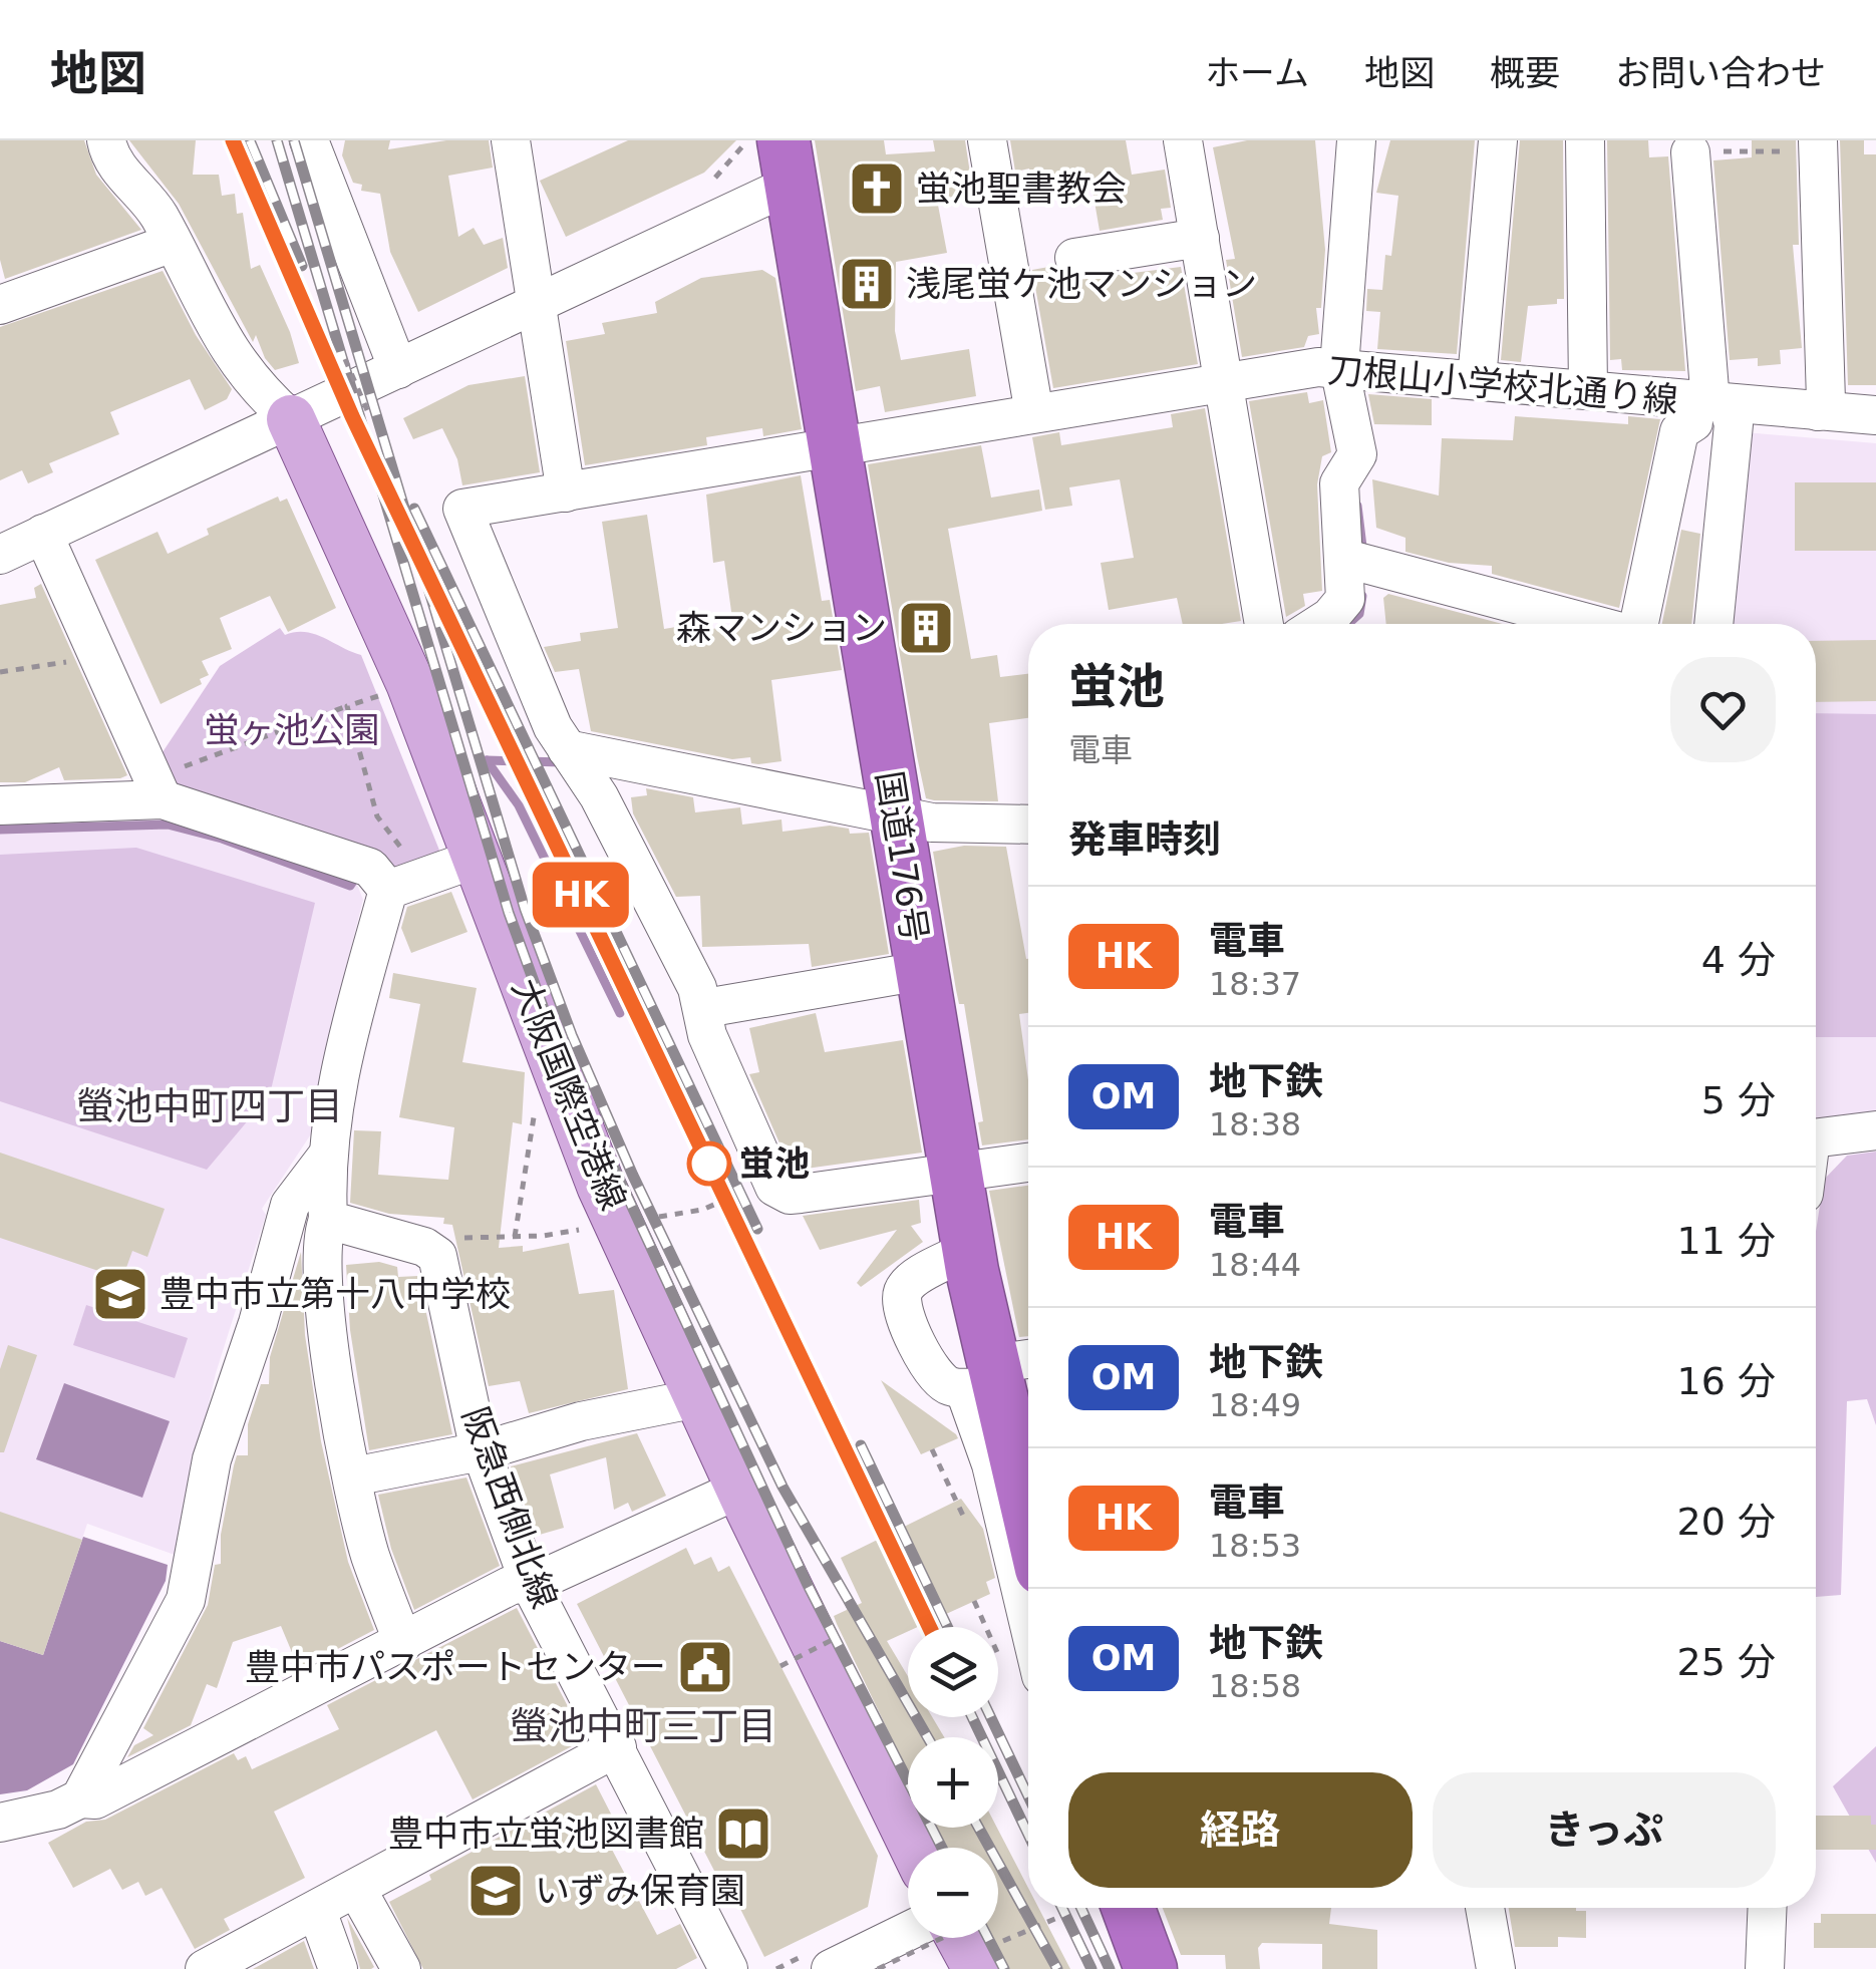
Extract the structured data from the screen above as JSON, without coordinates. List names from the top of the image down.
{
  "streets": {
    "highway": ["国道176号"],
    "main road": ["大阪国際空港線"],
    "street": ["刀根山小学校北通り線", "阪急西側北線"]
  },
  "crossings": [
    ["刀根山小学校北通り線", "国道176号"]
  ],
  "districts": ["螢池中町四丁目", "螢池中町三丁目"],
  "parks": ["蛍ヶ池公園"],
  "places": {
    "church": ["蛍池聖書教会"],
    "building": ["浅尾蛍ケ池マンション", "森マンション"],
    "other": ["蛍池"],
    "school or university": ["豊中市立第十八中学校", "いずみ保育園"],
    "public building": ["豊中市パスポートセンター"],
    "library": ["豊中市立蛍池図書館"]
  },
  "page": {
    "header": "地図",
    "nav": [
      "ホーム",
      "地図",
      "概要",
      "お問い合わせ"
    ],
    "on_map": "HK",
    "heading": [
      ["蛍池", "電車"],
      "発車時刻"
    ],
    "list": [
      {
        "mark": "HK",
        "name": "電車",
        "note": "18:37",
        "value": "4 分"
      },
      {
        "mark": "OM",
        "name": "地下鉄",
        "note": "18:38",
        "value": "5 分"
      },
      {
        "mark": "HK",
        "name": "電車",
        "note": "18:44",
        "value": "11 分"
      },
      {
        "mark": "OM",
        "name": "地下鉄",
        "note": "18:49",
        "value": "16 分"
      },
      {
        "mark": "HK",
        "name": "電車",
        "note": "18:53",
        "value": "20 分"
      },
      {
        "mark": "OM",
        "name": "地下鉄",
        "note": "18:58",
        "value": "25 分"
      }
    ],
    "map_buttons": ["+", "−"],
    "buttons": ["経路", "きっぷ"]
  }
}
